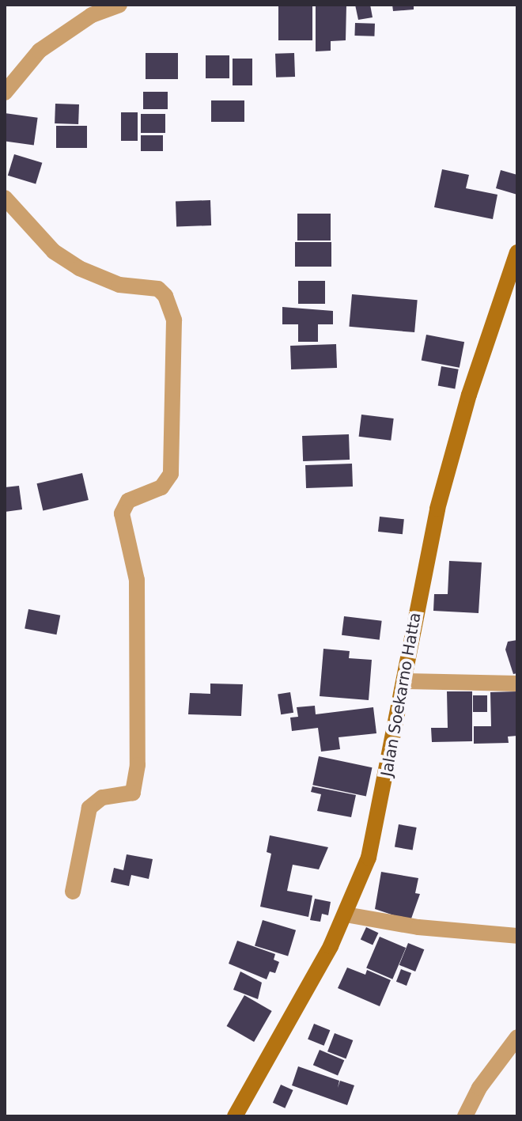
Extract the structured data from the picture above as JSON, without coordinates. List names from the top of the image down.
{
  "streets": {
    "street": ["Jalan Soekarno Hatta"]
  }
}
